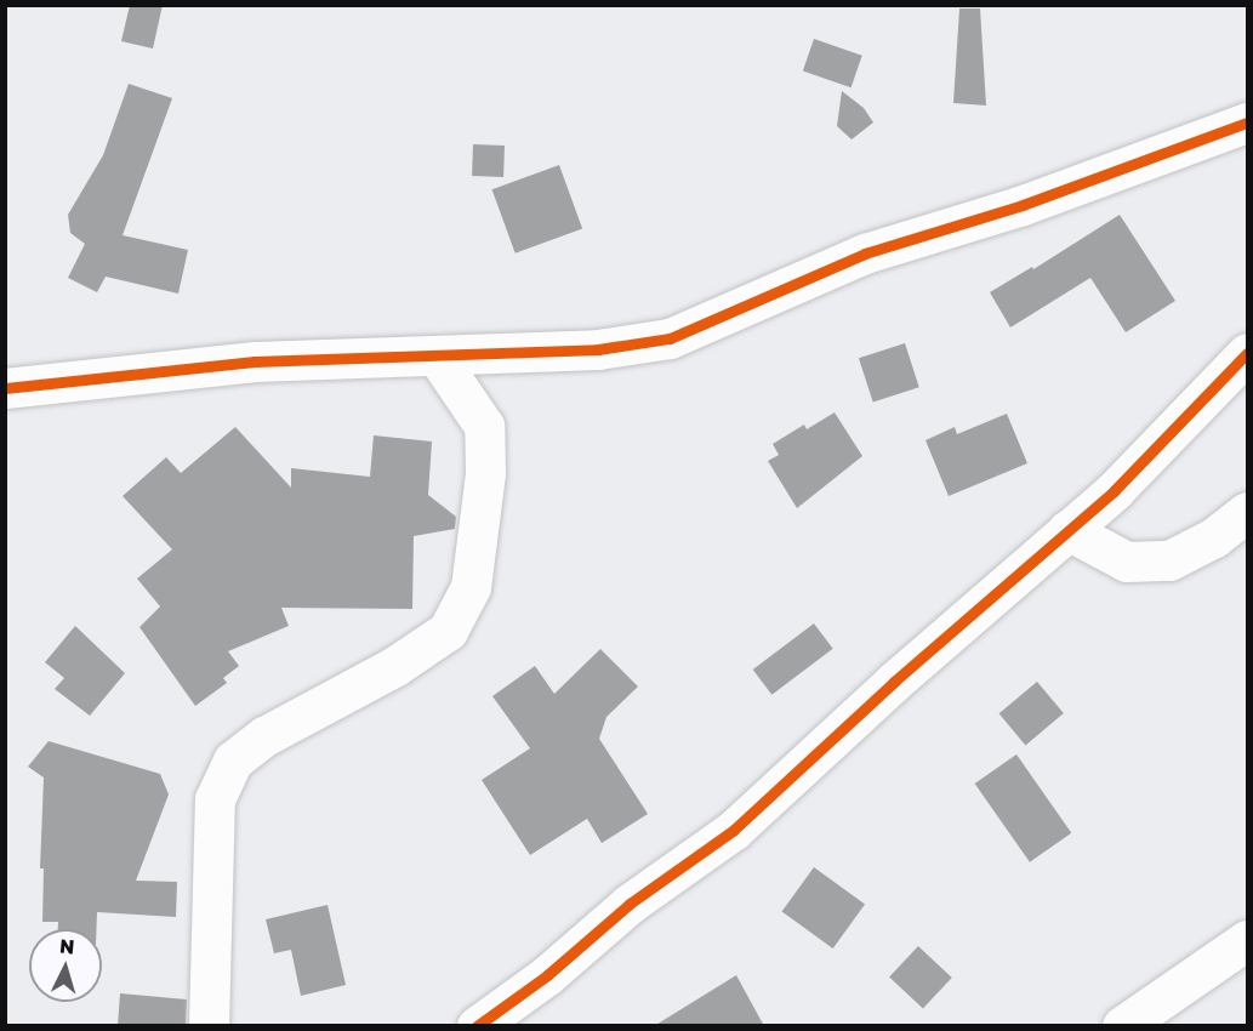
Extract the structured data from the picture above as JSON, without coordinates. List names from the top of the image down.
{
  "north": "top"
}
